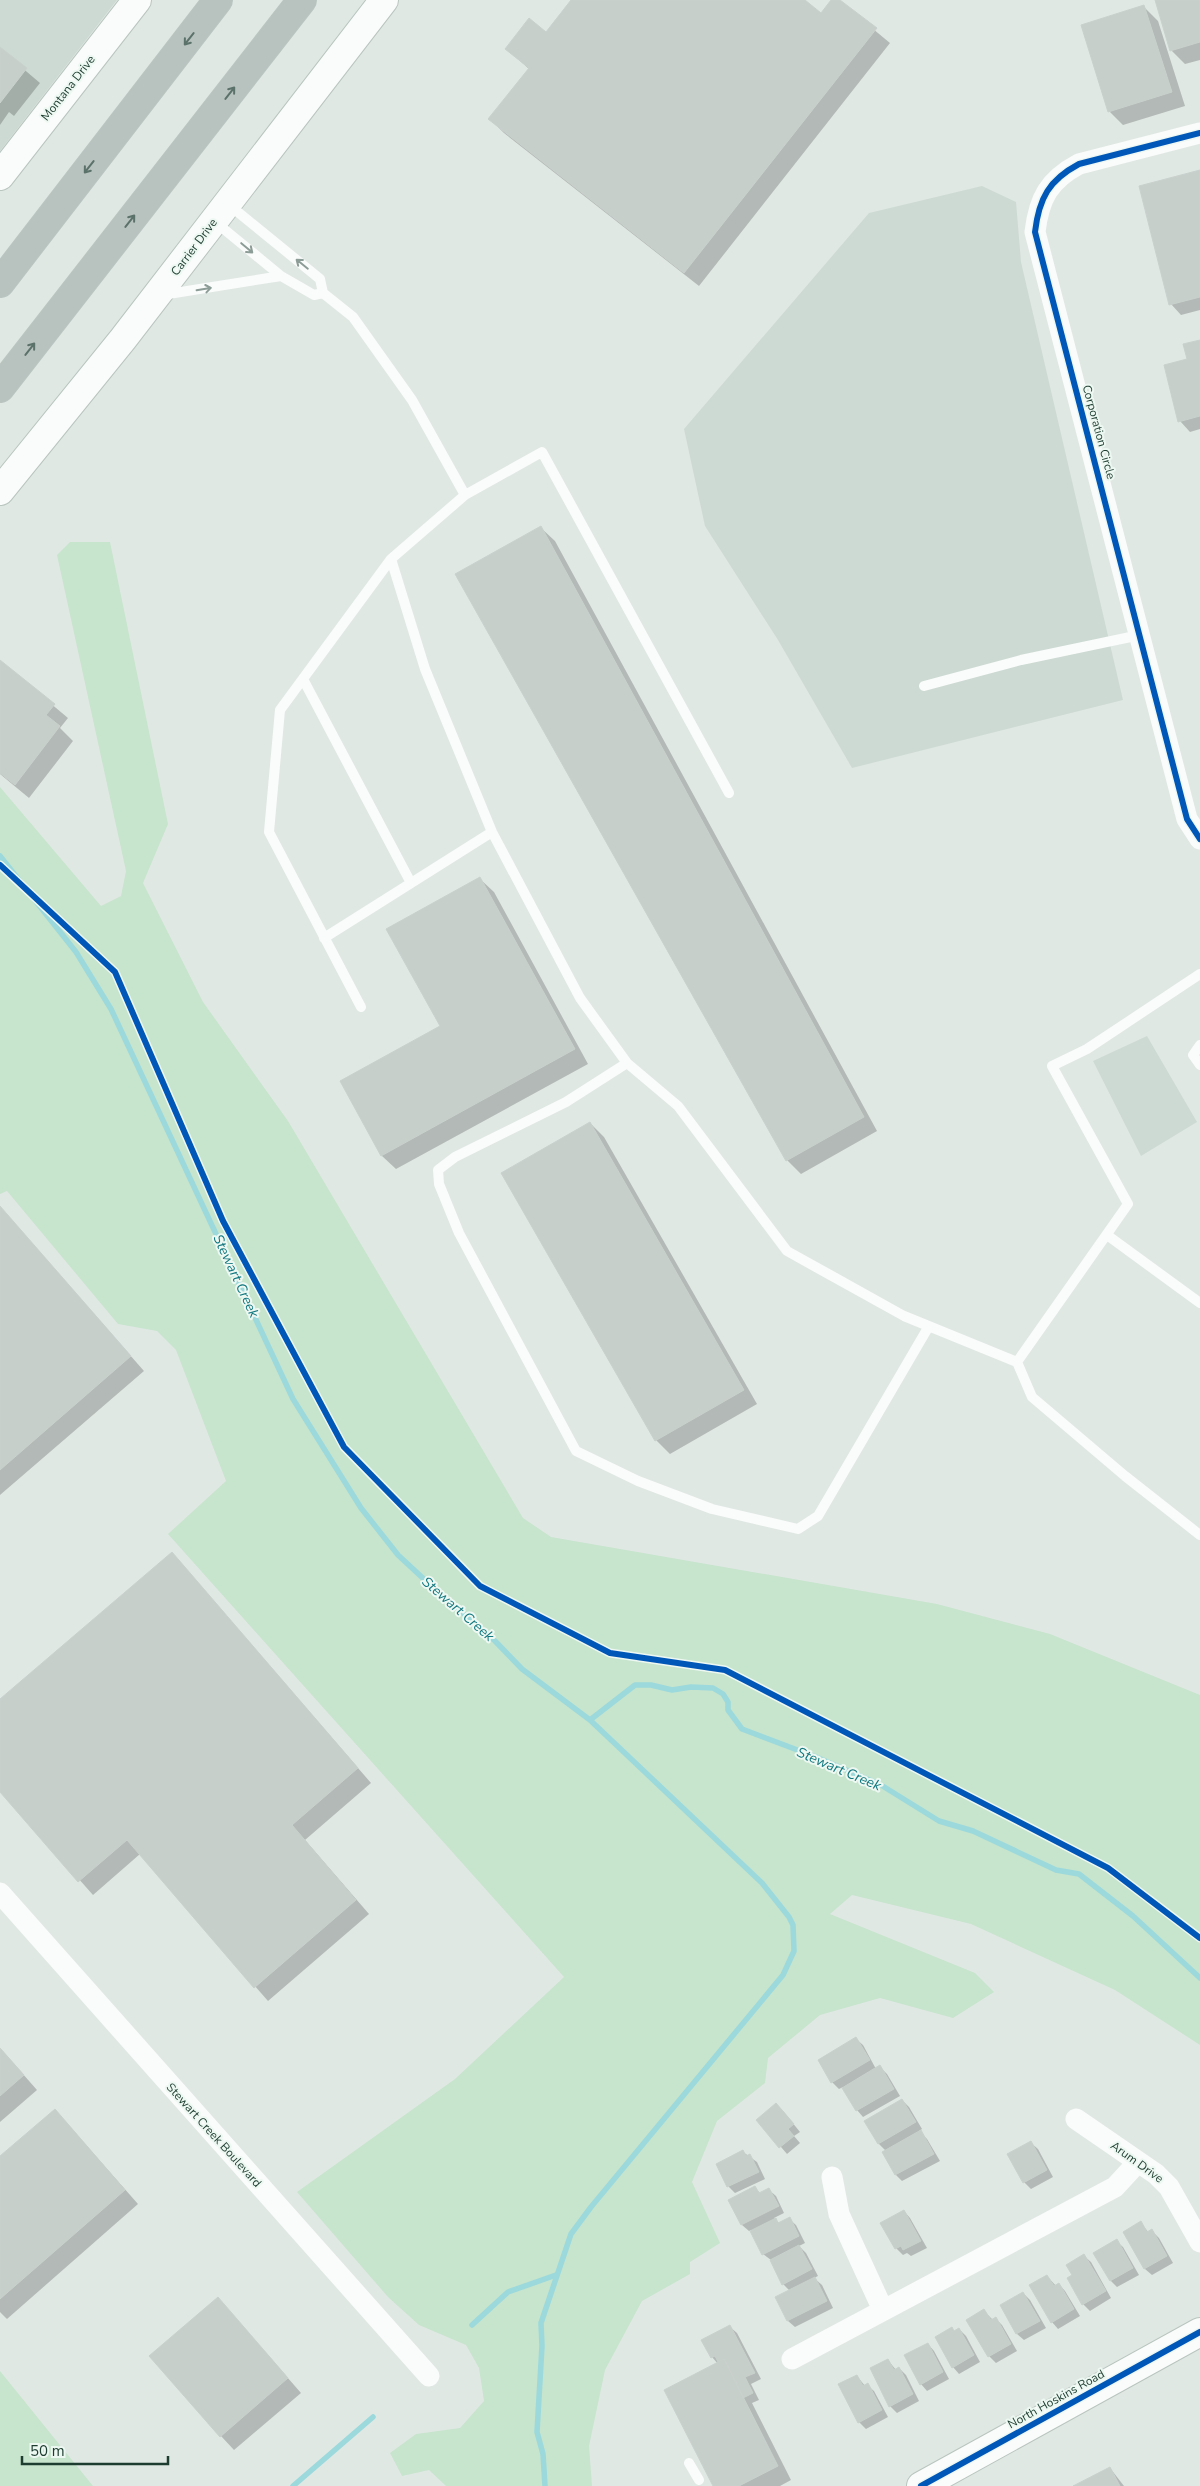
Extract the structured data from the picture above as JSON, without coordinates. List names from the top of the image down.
{
  "streets": {
    "street": [
      "Montana Drive",
      "Carrier Drive",
      "Corporation Circle",
      "Stewart Creek Boulevard",
      "Arum Drive",
      "North Hoskins Road"
    ]
  },
  "water": ["Stewart Creek"],
  "scale_bar": "50 m"
}
